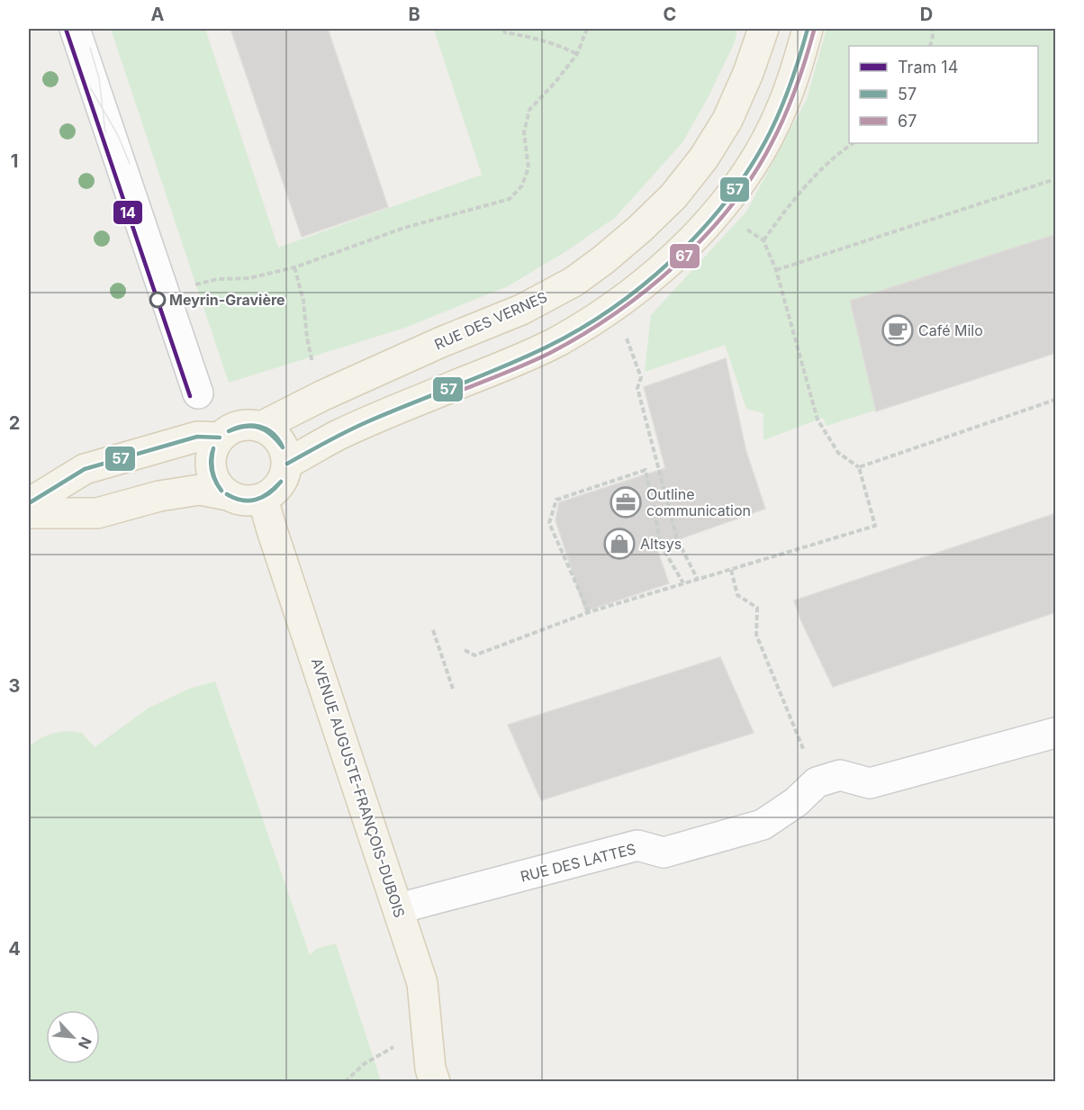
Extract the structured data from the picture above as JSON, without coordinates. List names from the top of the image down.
{
  "streets": {
    "main road": ["RUE DES VERNES", "AVENUE AUGUSTE-FRANÇOIS-DUBOIS"],
    "street": ["RUE DES LATTES"]
  },
  "crossings": [
    ["RUE DES VERNES", "AVENUE AUGUSTE-FRANÇOIS-DUBOIS"],
    ["AVENUE AUGUSTE-FRANÇOIS-DUBOIS", "RUE DES LATTES"]
  ],
  "places": {
    "other": ["Meyrin-Gravière"],
    "cafe": ["Café Milo"],
    "office": ["Outline communication"],
    "shop": ["Altsys"]
  },
  "lines": ["tram line 14", "transit line 57", "transit line 67"],
  "legend": ["Tram 14", "57", "67"],
  "north": "bottom right",
  "grid": {
    "columns": [
      "A",
      "B",
      "C",
      "D"
    ],
    "rows": [
      "1",
      "2",
      "3",
      "4"
    ]
  }
}
